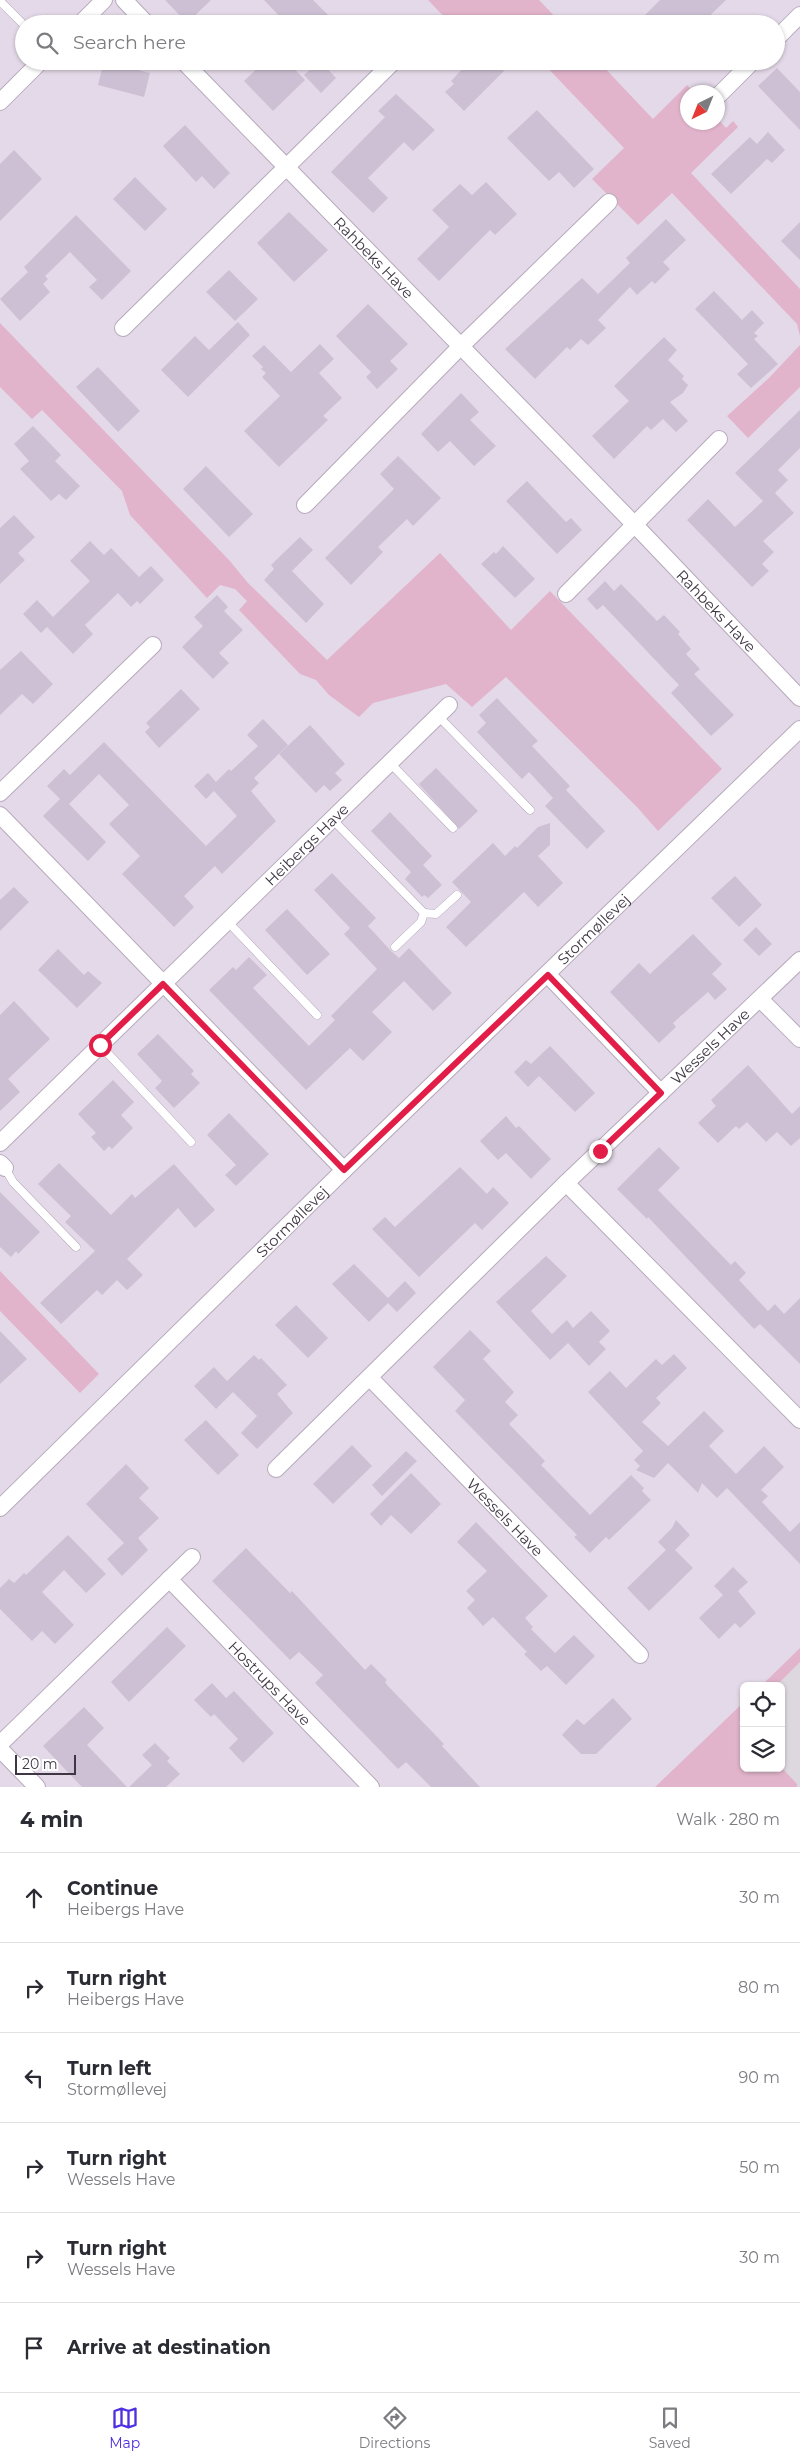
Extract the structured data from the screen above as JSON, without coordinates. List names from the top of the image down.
{
  "streets": {
    "street": [
      "Rahbeks Have",
      "Heibergs Have",
      "Stormøllevej",
      "Wessels Have",
      "Hostrups Have"
    ]
  },
  "crossings": [
    ["Stormøllevej", "Wessels Have"]
  ],
  "scale_bar": "20 m",
  "north": "bottom left",
  "page": {
    "search": "Search here",
    "scale": "20 m",
    "heading": ["4 min", "Walk · 280 m"],
    "list": [
      ["Continue", "Heibergs Have", "30 m"],
      ["Turn right", "Heibergs Have", "80 m"],
      ["Turn left", "Stormøllevej", "90 m"],
      ["Turn right", "Wessels Have", "50 m"],
      ["Turn right", "Wessels Have", "30 m"],
      "Arrive at destination"
    ],
    "nav": ["Map", "Directions", "Saved"]
  }
}
